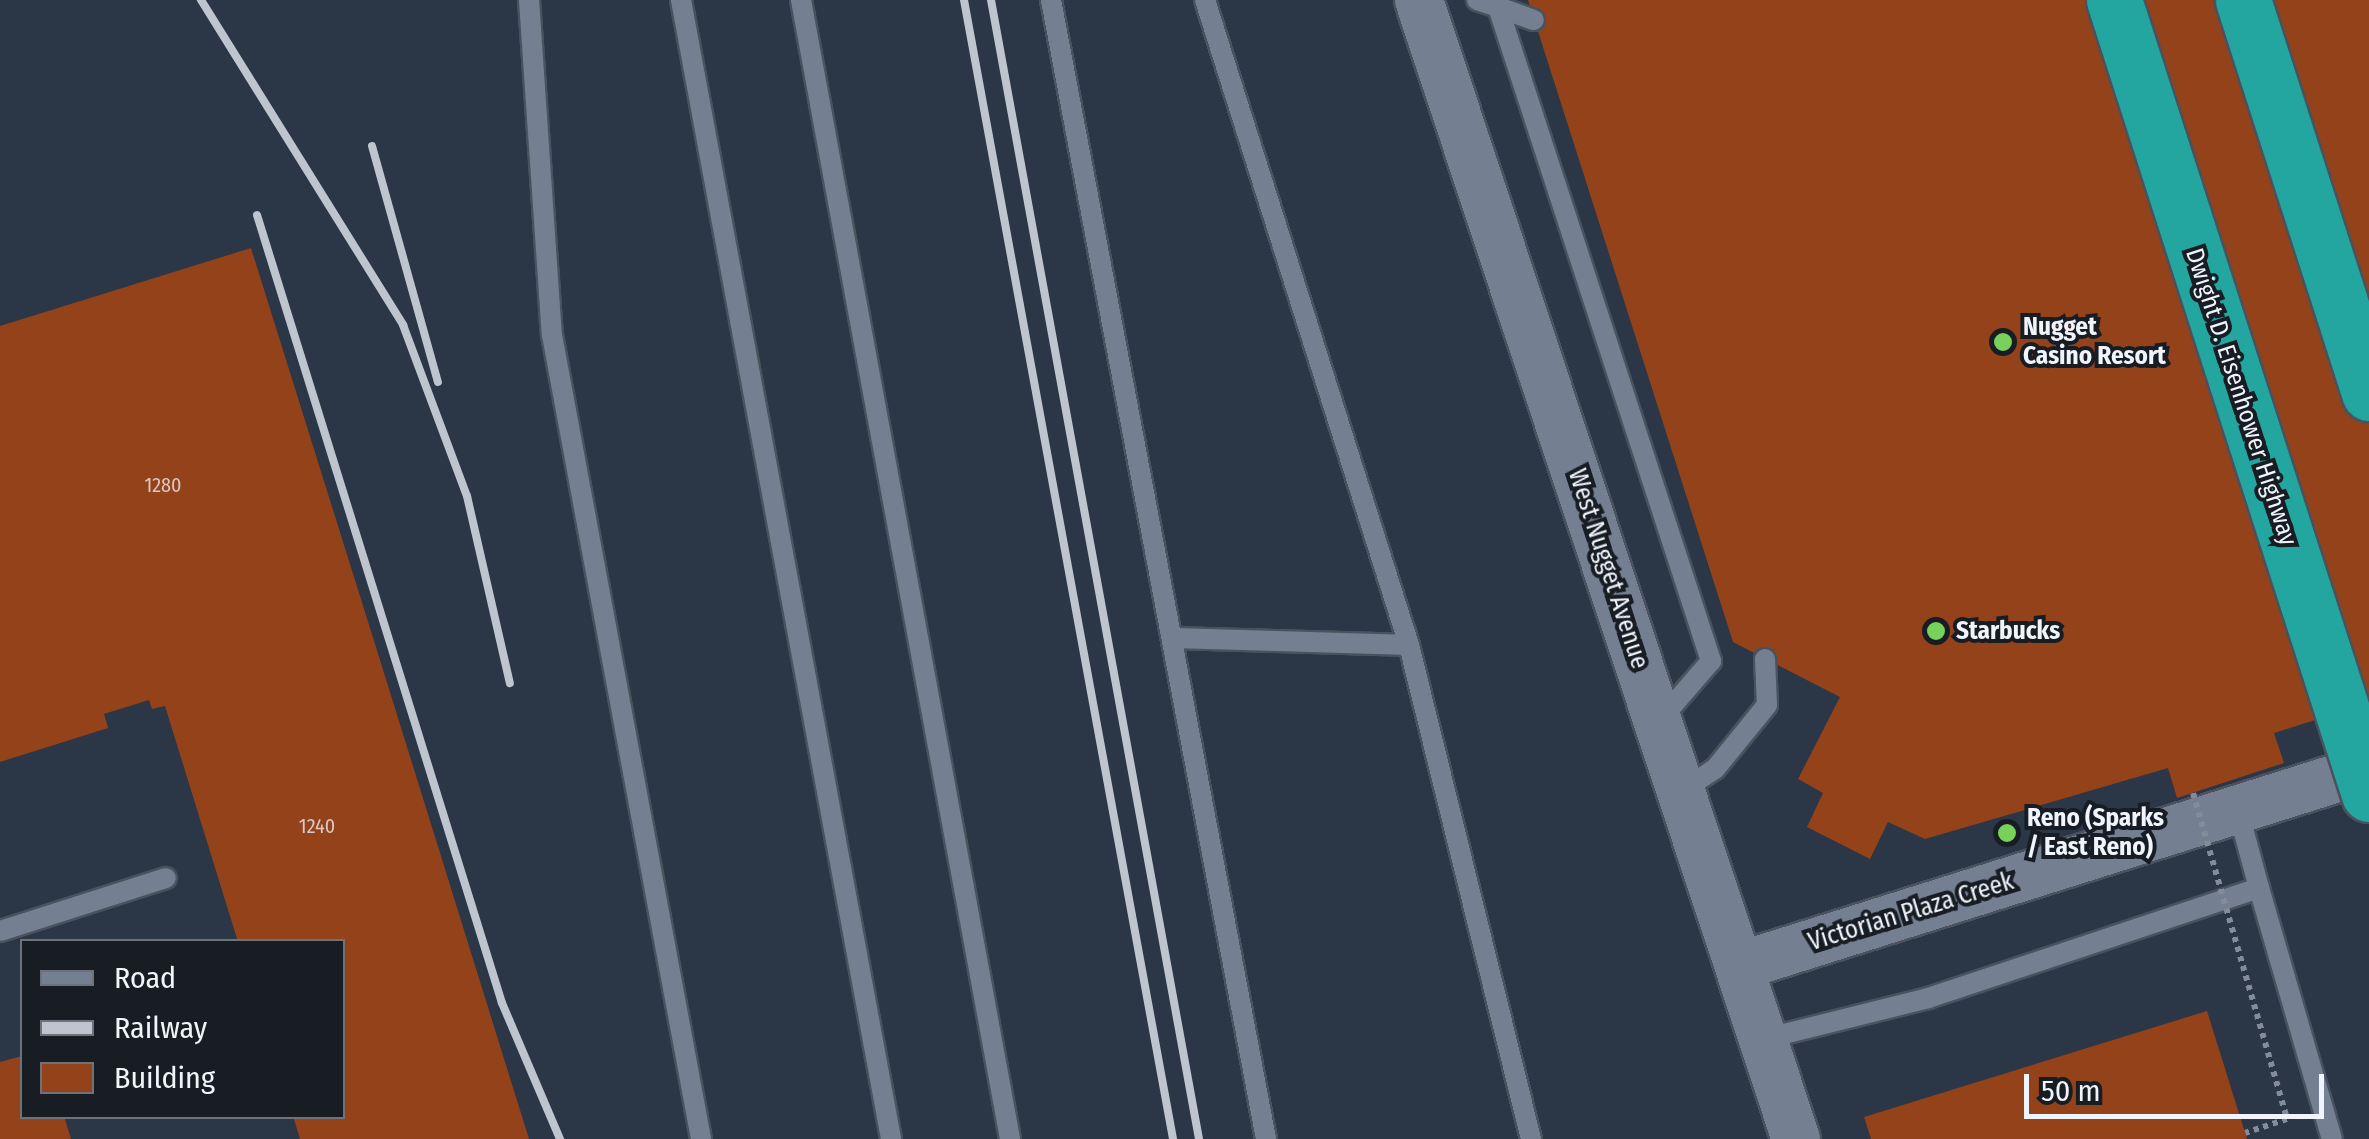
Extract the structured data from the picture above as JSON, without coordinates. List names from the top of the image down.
{
  "streets": {
    "highway": ["Dwight D. Eisenhower Highway"],
    "street": ["West Nugget Avenue", "Victorian Plaza Creek"]
  },
  "crossings": [
    ["West Nugget Avenue", "Victorian Plaza Creek"]
  ],
  "places": ["Nugget Casino Resort", "Starbucks", "Reno (Sparks / East Reno)"],
  "house_numbers": ["1280", "1240"],
  "legend": ["Road", "Railway", "Building"],
  "scale_bar": "50 m"
}
